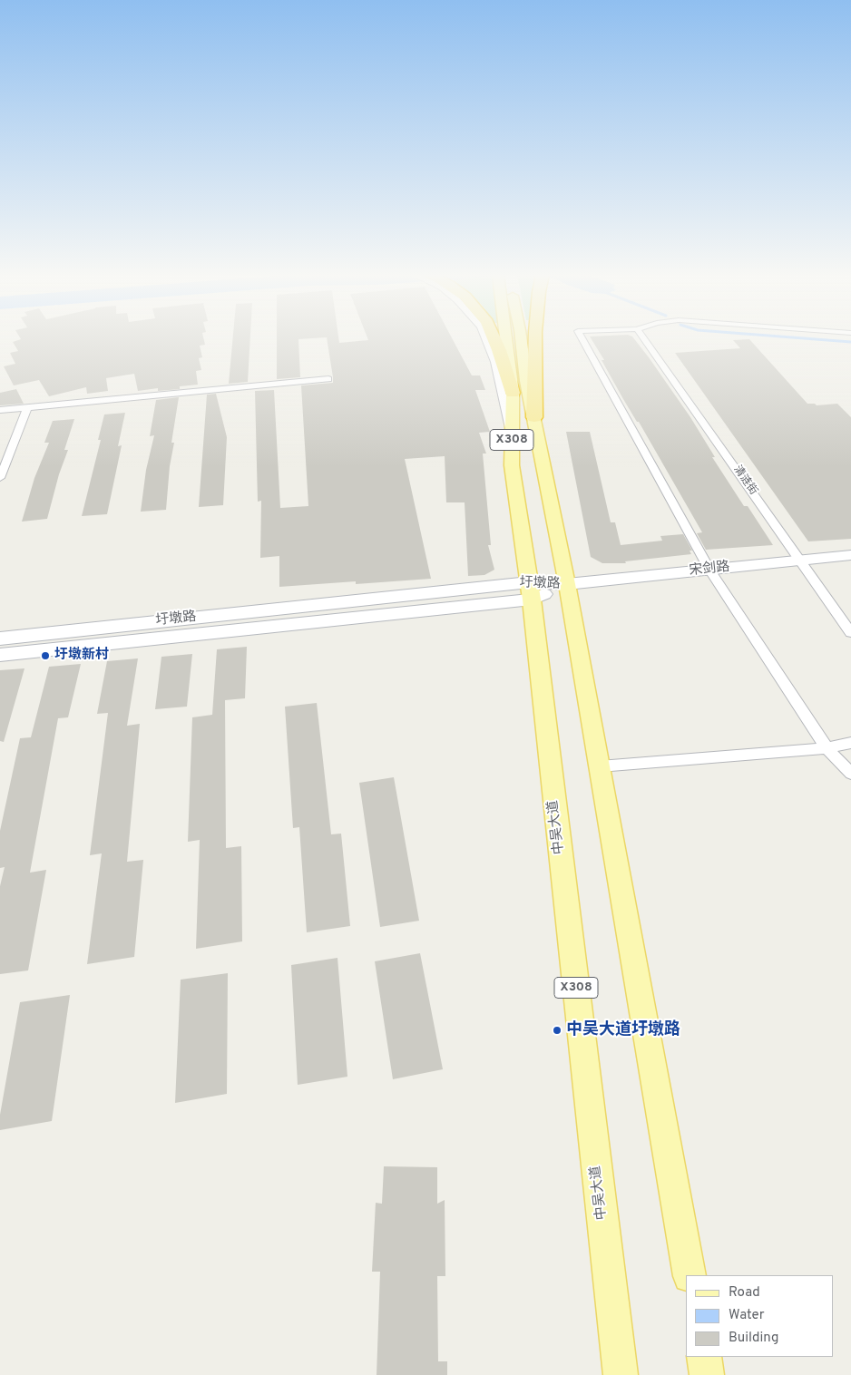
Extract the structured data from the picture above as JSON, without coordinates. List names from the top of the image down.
{
  "streets": {
    "main road": [
      "X308",
      "宋剑路",
      "圩墩路",
      "中吴大道"
    ],
    "street": ["清涟街"]
  },
  "crossings": [
    ["清涟街", "宋剑路"],
    ["宋剑路", "圩墩路"],
    ["宋剑路", "中吴大道"],
    ["圩墩路", "中吴大道"]
  ],
  "places": ["圩墩新村", "中吴大道圩墩路"],
  "legend": ["Road", "Water", "Building"]
}
